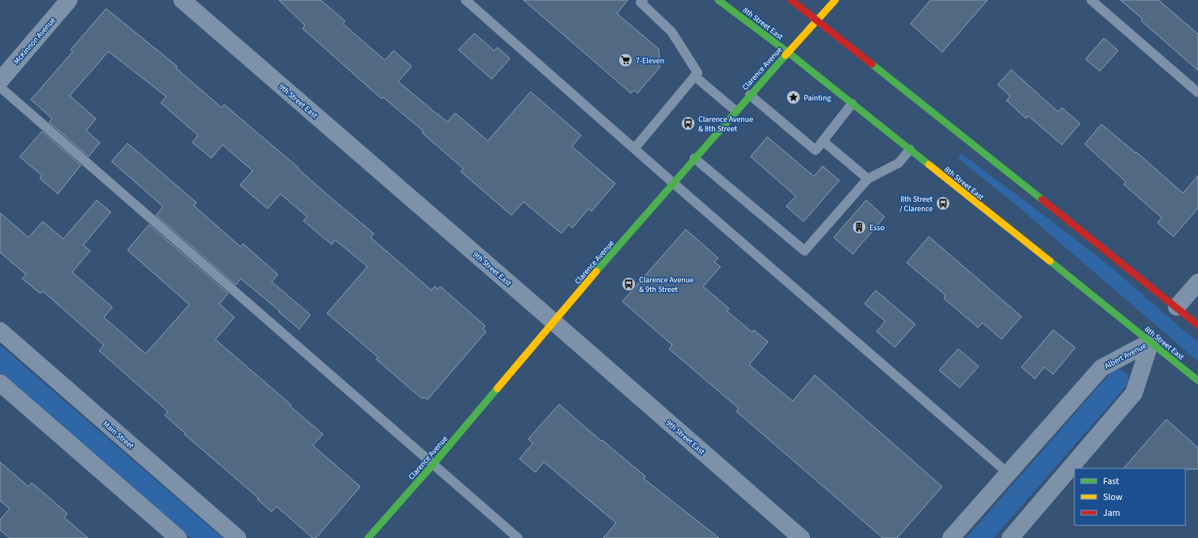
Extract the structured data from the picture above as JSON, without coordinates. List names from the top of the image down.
{
  "streets": {
    "main road": ["8th Street East", "Clarence Avenue"],
    "street": [
      "McKinnon Avenue",
      "9th Street East",
      "Albert Avenue",
      "Main Street"
    ]
  },
  "crossings": [
    ["8th Street East", "Clarence Avenue"],
    ["8th Street East", "Albert Avenue"],
    ["Clarence Avenue", "9th Street East"]
  ],
  "places": {
    "supermarket": ["7-Eleven"],
    "place": ["Painting"],
    "bus stop": ["Clarence Avenue & 8th Street", "8th Street / Clarence", "Clarence Avenue & 9th Street"],
    "building": ["Esso"]
  },
  "legend": ["Fast", "Slow", "Jam"]
}
